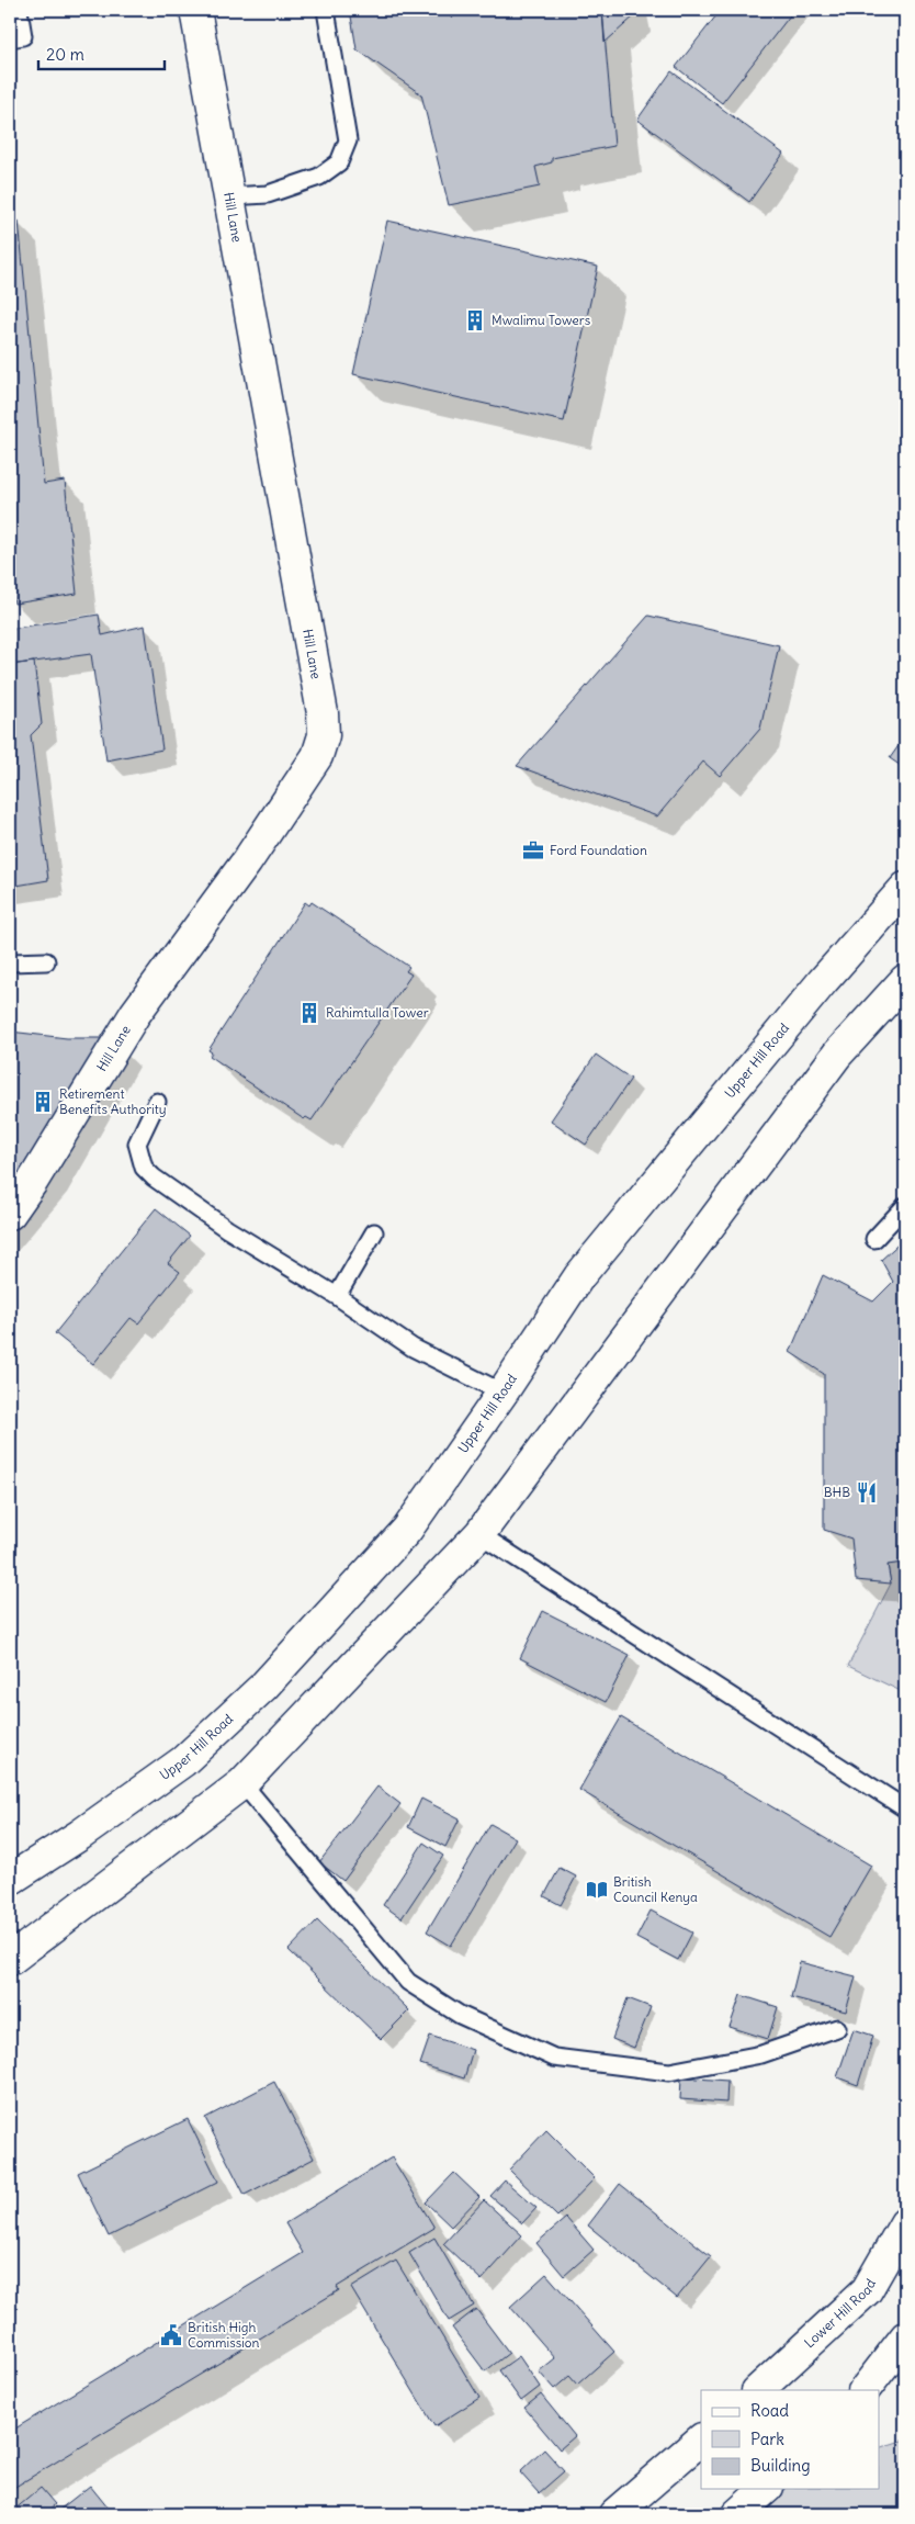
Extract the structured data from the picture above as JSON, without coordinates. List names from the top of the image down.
{
  "streets": {
    "street": ["Hill Lane", "Upper Hill Road", "Lower Hill Road"]
  },
  "places": {
    "building": ["Mwalimu Towers", "Rahimtulla Tower", "Retirement Benefits Authority"],
    "office": ["Ford Foundation"],
    "restaurant": ["BHB"],
    "library": ["British Council Kenya"],
    "public building": ["British High Commission"]
  },
  "legend": ["Road", "Park", "Building"],
  "scale_bar": "20 m"
}
